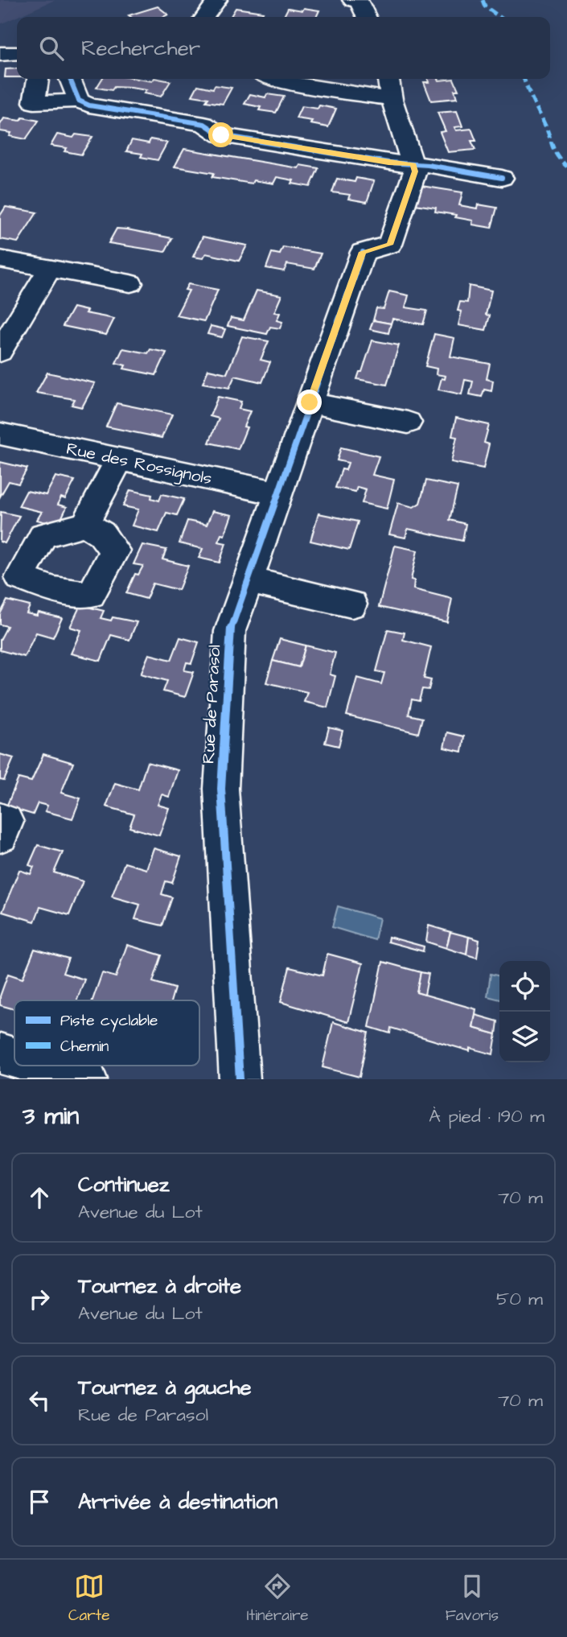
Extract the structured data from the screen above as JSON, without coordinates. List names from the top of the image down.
{
  "streets": {
    "street": ["Rue des Rossignols", "Rue de Parasol"]
  },
  "crossings": [
    ["Rue des Rossignols", "Rue de Parasol"]
  ],
  "legend": ["Piste cyclable", "Chemin"],
  "page": {
    "search": "Rechercher",
    "heading": ["3 min", "À pied · 190 m"],
    "list": [
      ["Continuez", "Avenue du Lot", "70 m"],
      ["Tournez à droite", "Avenue du Lot", "50 m"],
      ["Tournez à gauche", "Rue de Parasol", "70 m"],
      "Arrivée à destination"
    ],
    "nav": ["Carte", "Itinéraire", "Favoris"]
  }
}
